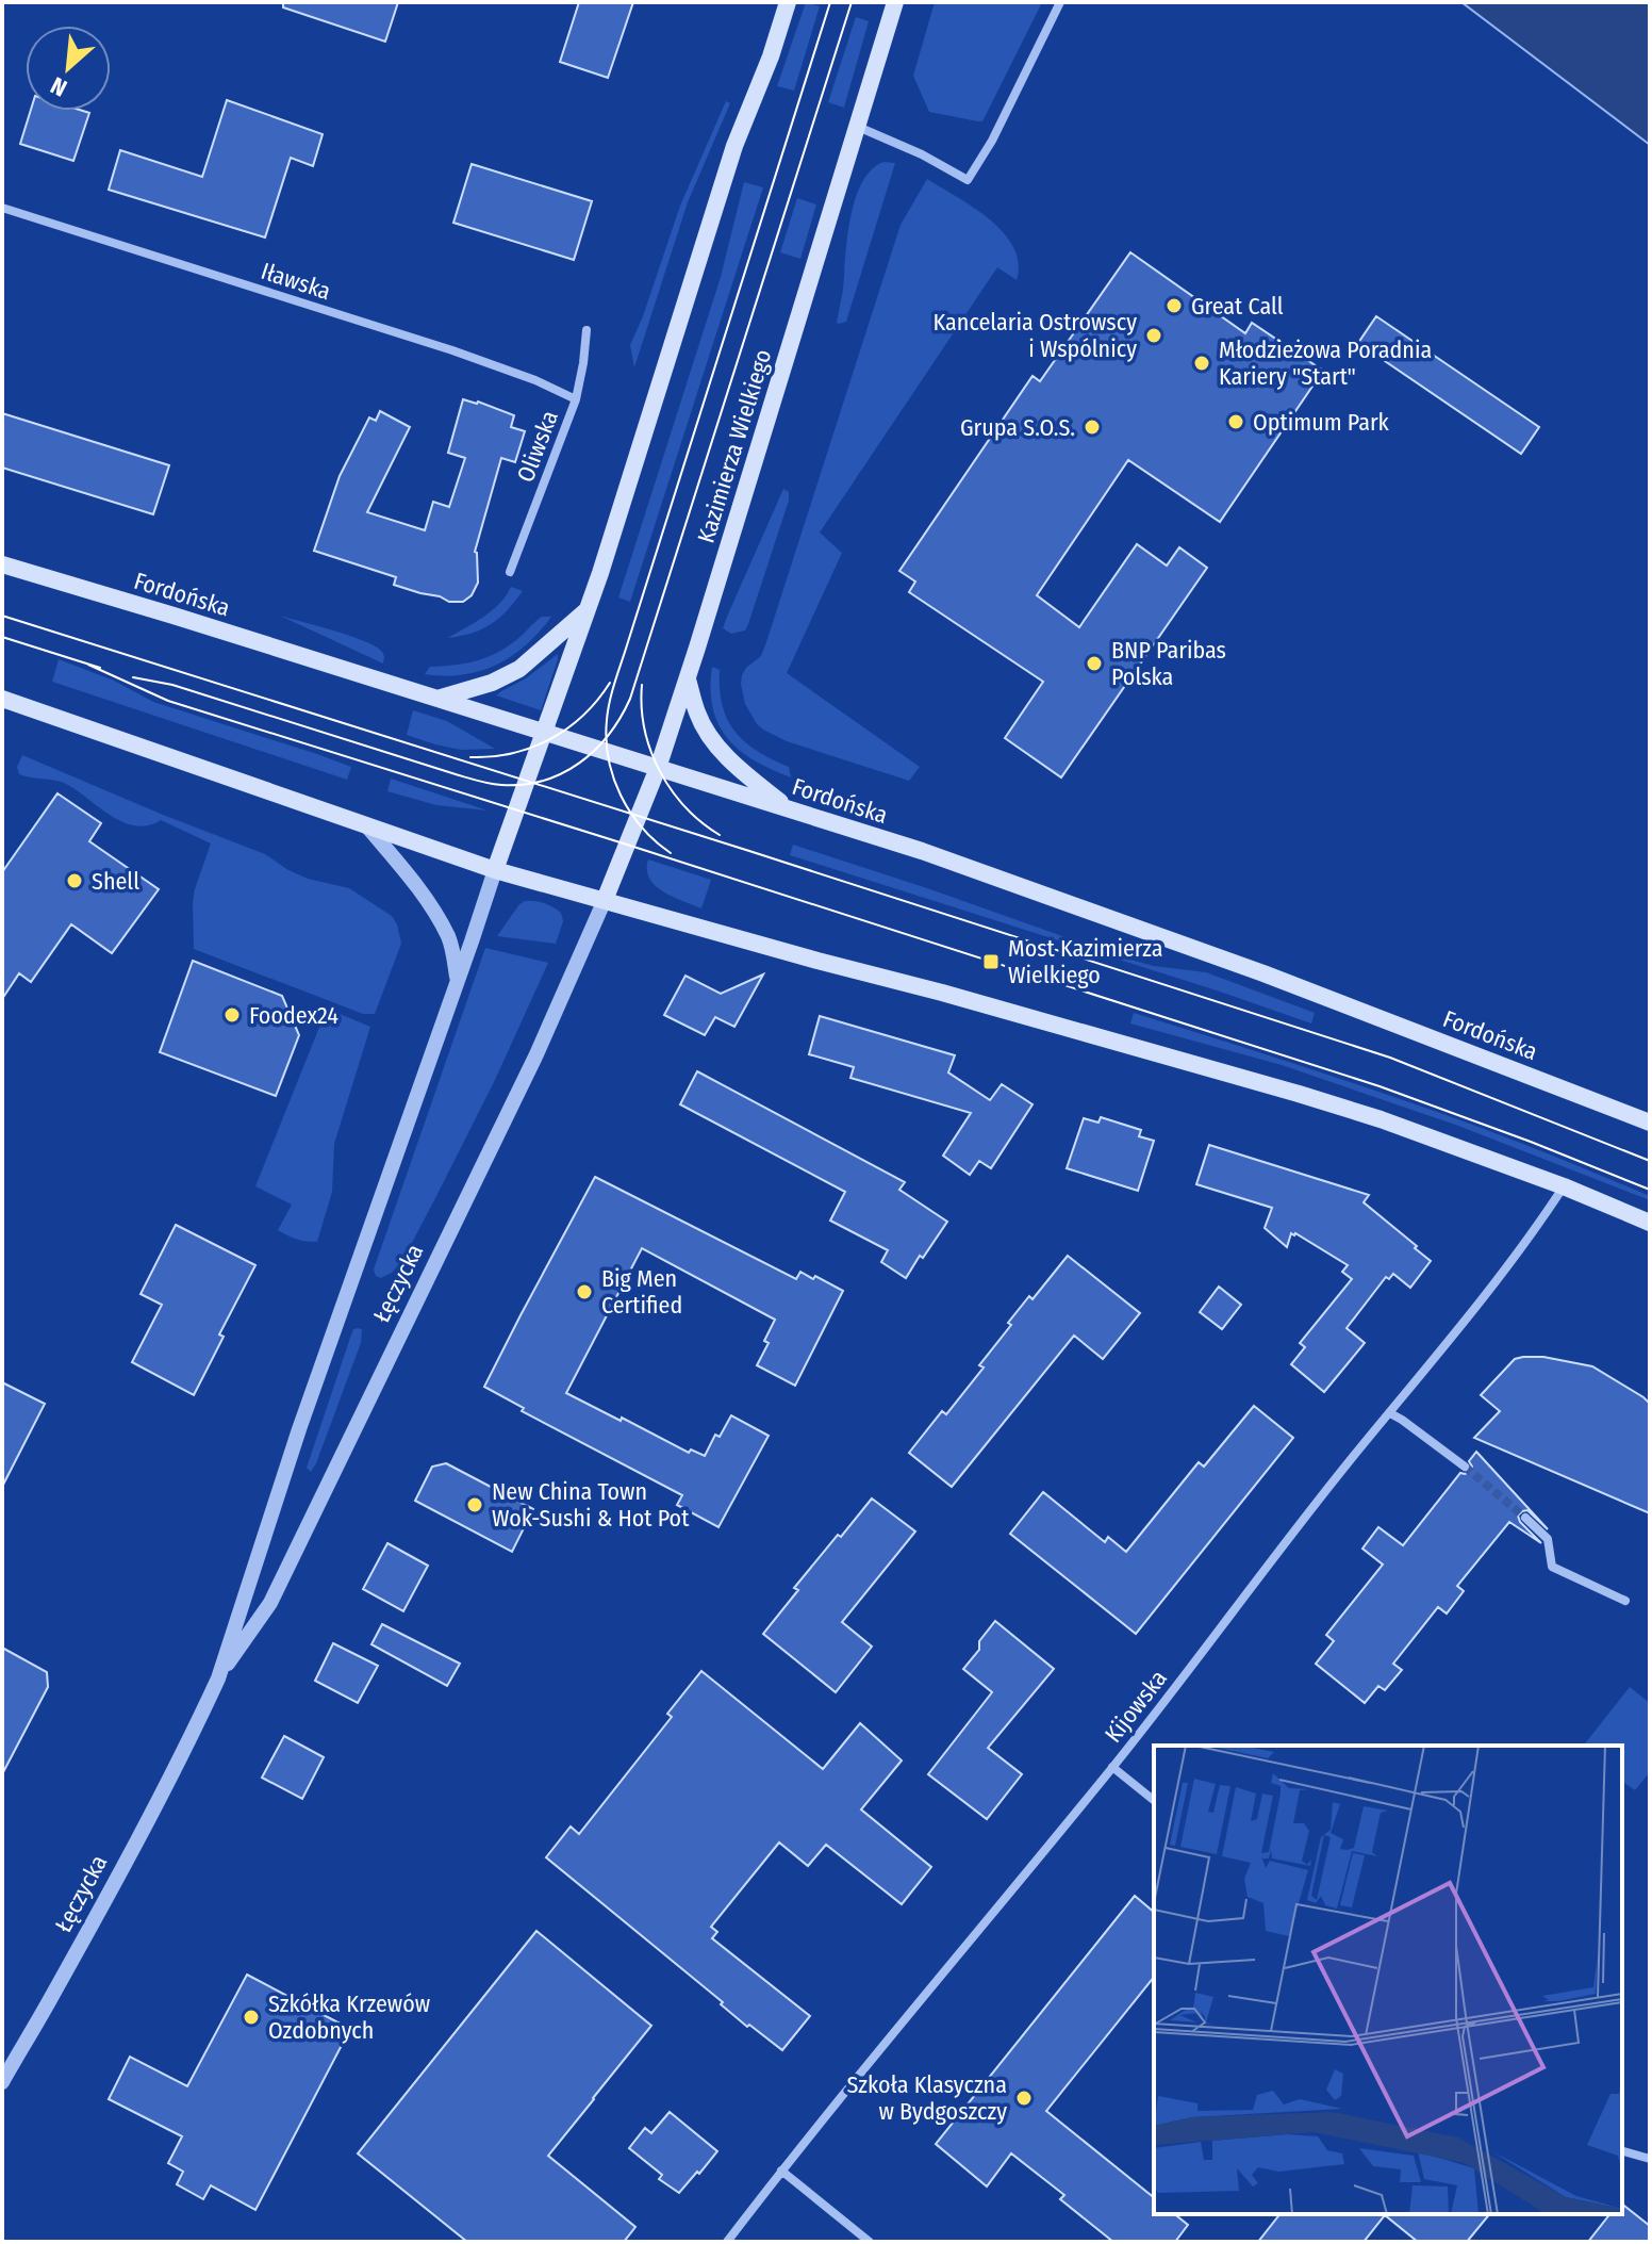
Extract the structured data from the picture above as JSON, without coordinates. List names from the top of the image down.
{
  "streets": {
    "main road": ["Kazimierza Wielkiego", "Fordońska"],
    "street": [
      "Iławska",
      "Oliwska",
      "Łęczycka",
      "Kijowska"
    ]
  },
  "crossings": [
    ["Iławska", "Oliwska"],
    ["Kazimierza Wielkiego", "Fordońska"],
    ["Kazimierza Wielkiego", "Łęczycka"]
  ],
  "places": {
    "other": [
      "Great Call",
      "Kancelaria Ostrowscy i Wspólnicy",
      "Młodzieżowa Poradnia Kariery \"Start\"",
      "Optimum Park",
      "Grupa S.O.S.",
      "BNP Paribas Polska",
      "Shell",
      "Foodex24",
      "Big Men Certified",
      "New China Town Wok-Sushi & Hot Pot",
      "Szkółka Krzewów Ozdobnych",
      "Szkoła Klasyczna w Bydgoszczy"
    ],
    "transit": ["Most Kazimierza Wielkiego"]
  },
  "north": "bottom left"
}
